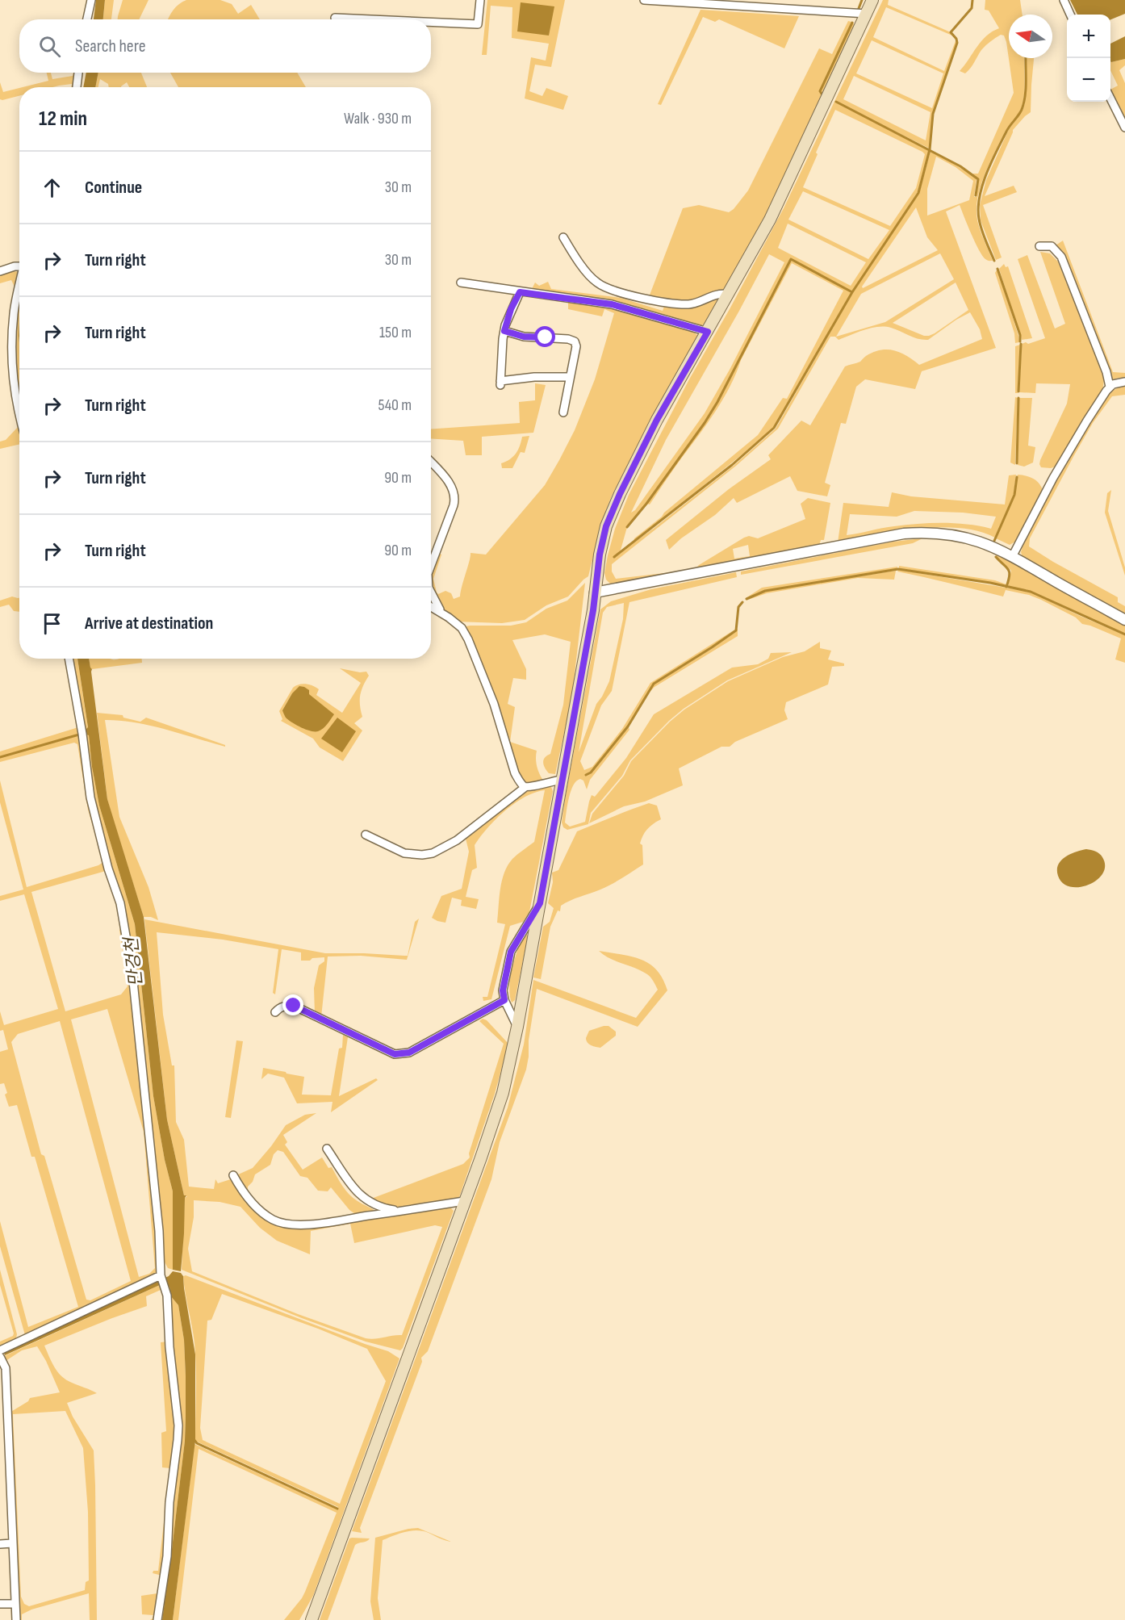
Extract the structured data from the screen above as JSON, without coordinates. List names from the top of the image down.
{
  "water": ["만겅천"],
  "north": "left",
  "page": {
    "map_buttons": ["+", "−"],
    "search": "Search here",
    "heading": ["12 min", "Walk · 930 m"],
    "list": [
      ["Continue", "30 m"],
      ["Turn right", "30 m"],
      ["Turn right", "150 m"],
      ["Turn right", "540 m"],
      ["Turn right", "90 m"],
      ["Turn right", "90 m"],
      "Arrive at destination"
    ]
  }
}
